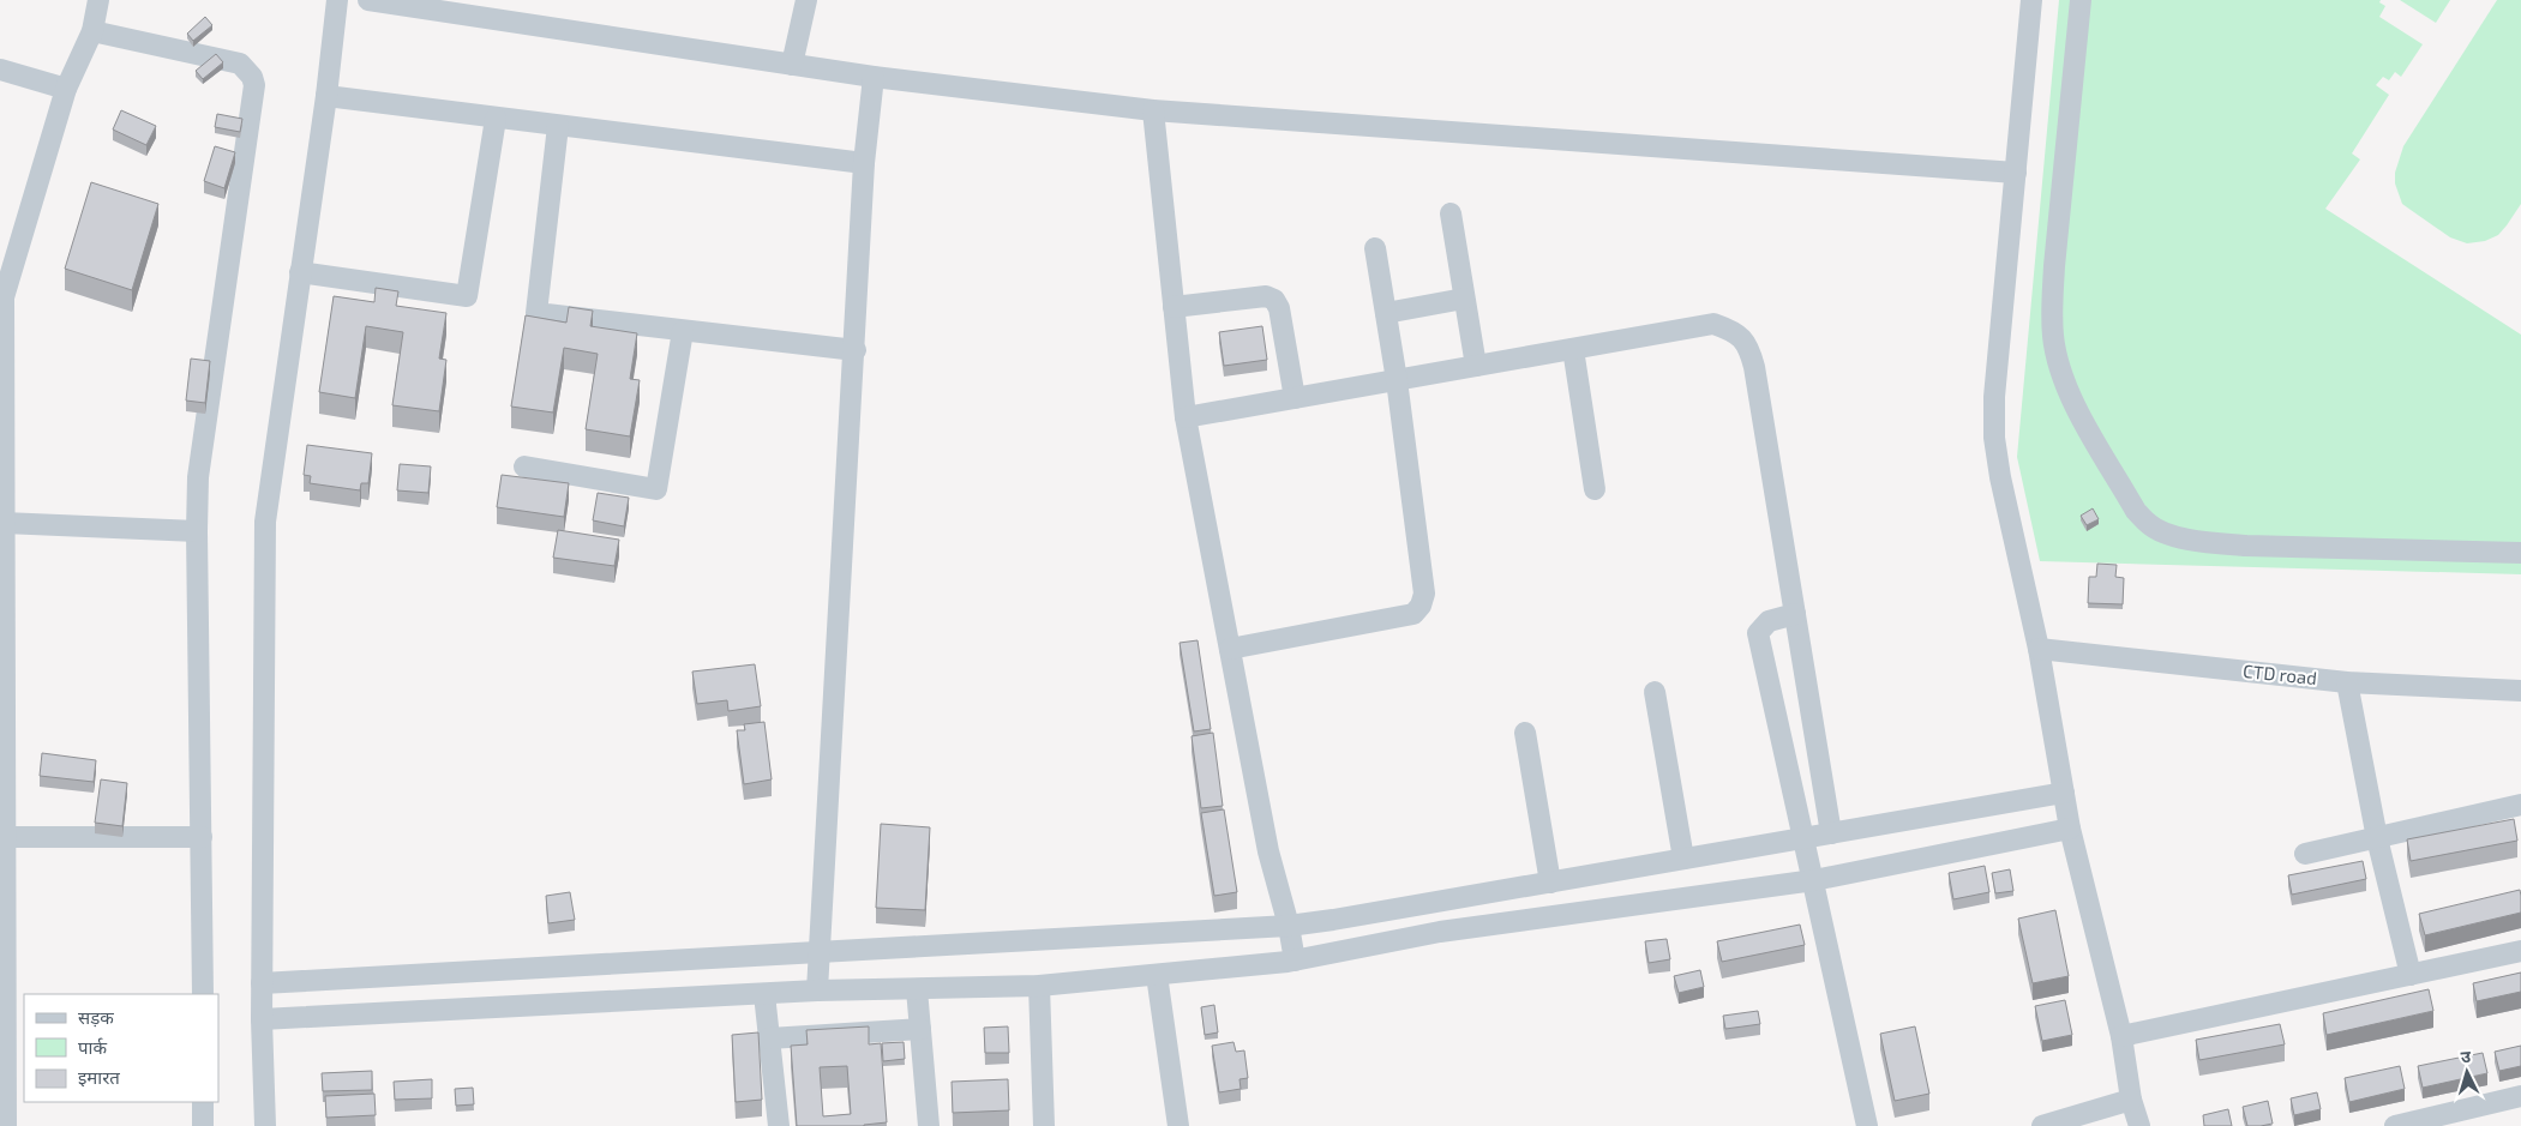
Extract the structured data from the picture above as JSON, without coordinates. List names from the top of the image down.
{
  "streets": {
    "street": ["CTD road"]
  },
  "legend": ["सड़क", "पार्क", "इमारत"],
  "north": "top"
}
